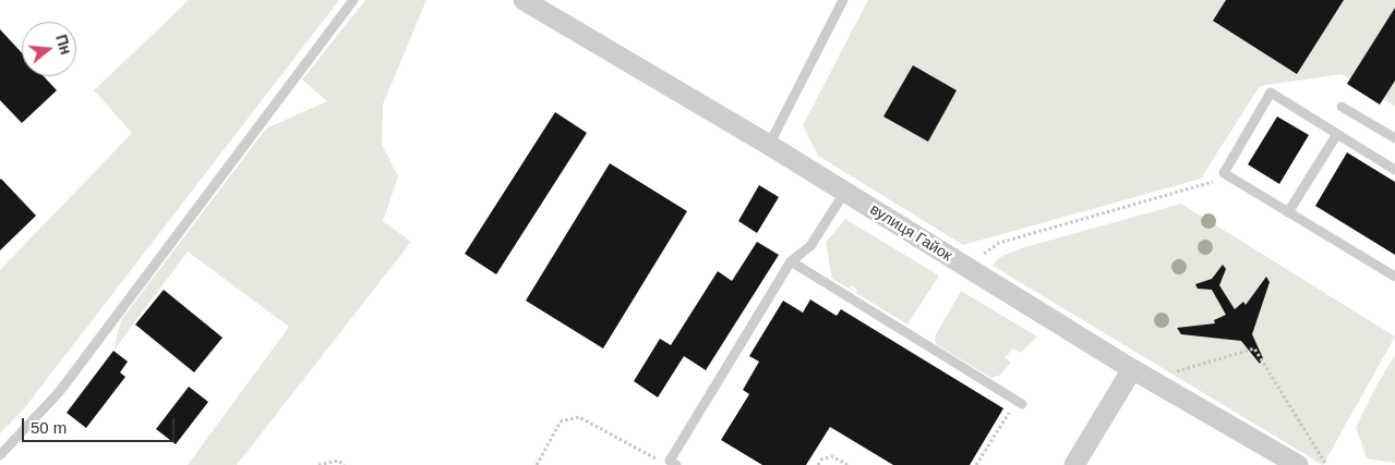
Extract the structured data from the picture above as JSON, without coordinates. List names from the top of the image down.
{
  "streets": {
    "street": ["вулиця Гайок"]
  },
  "scale_bar": "50 m",
  "north": "right"
}
